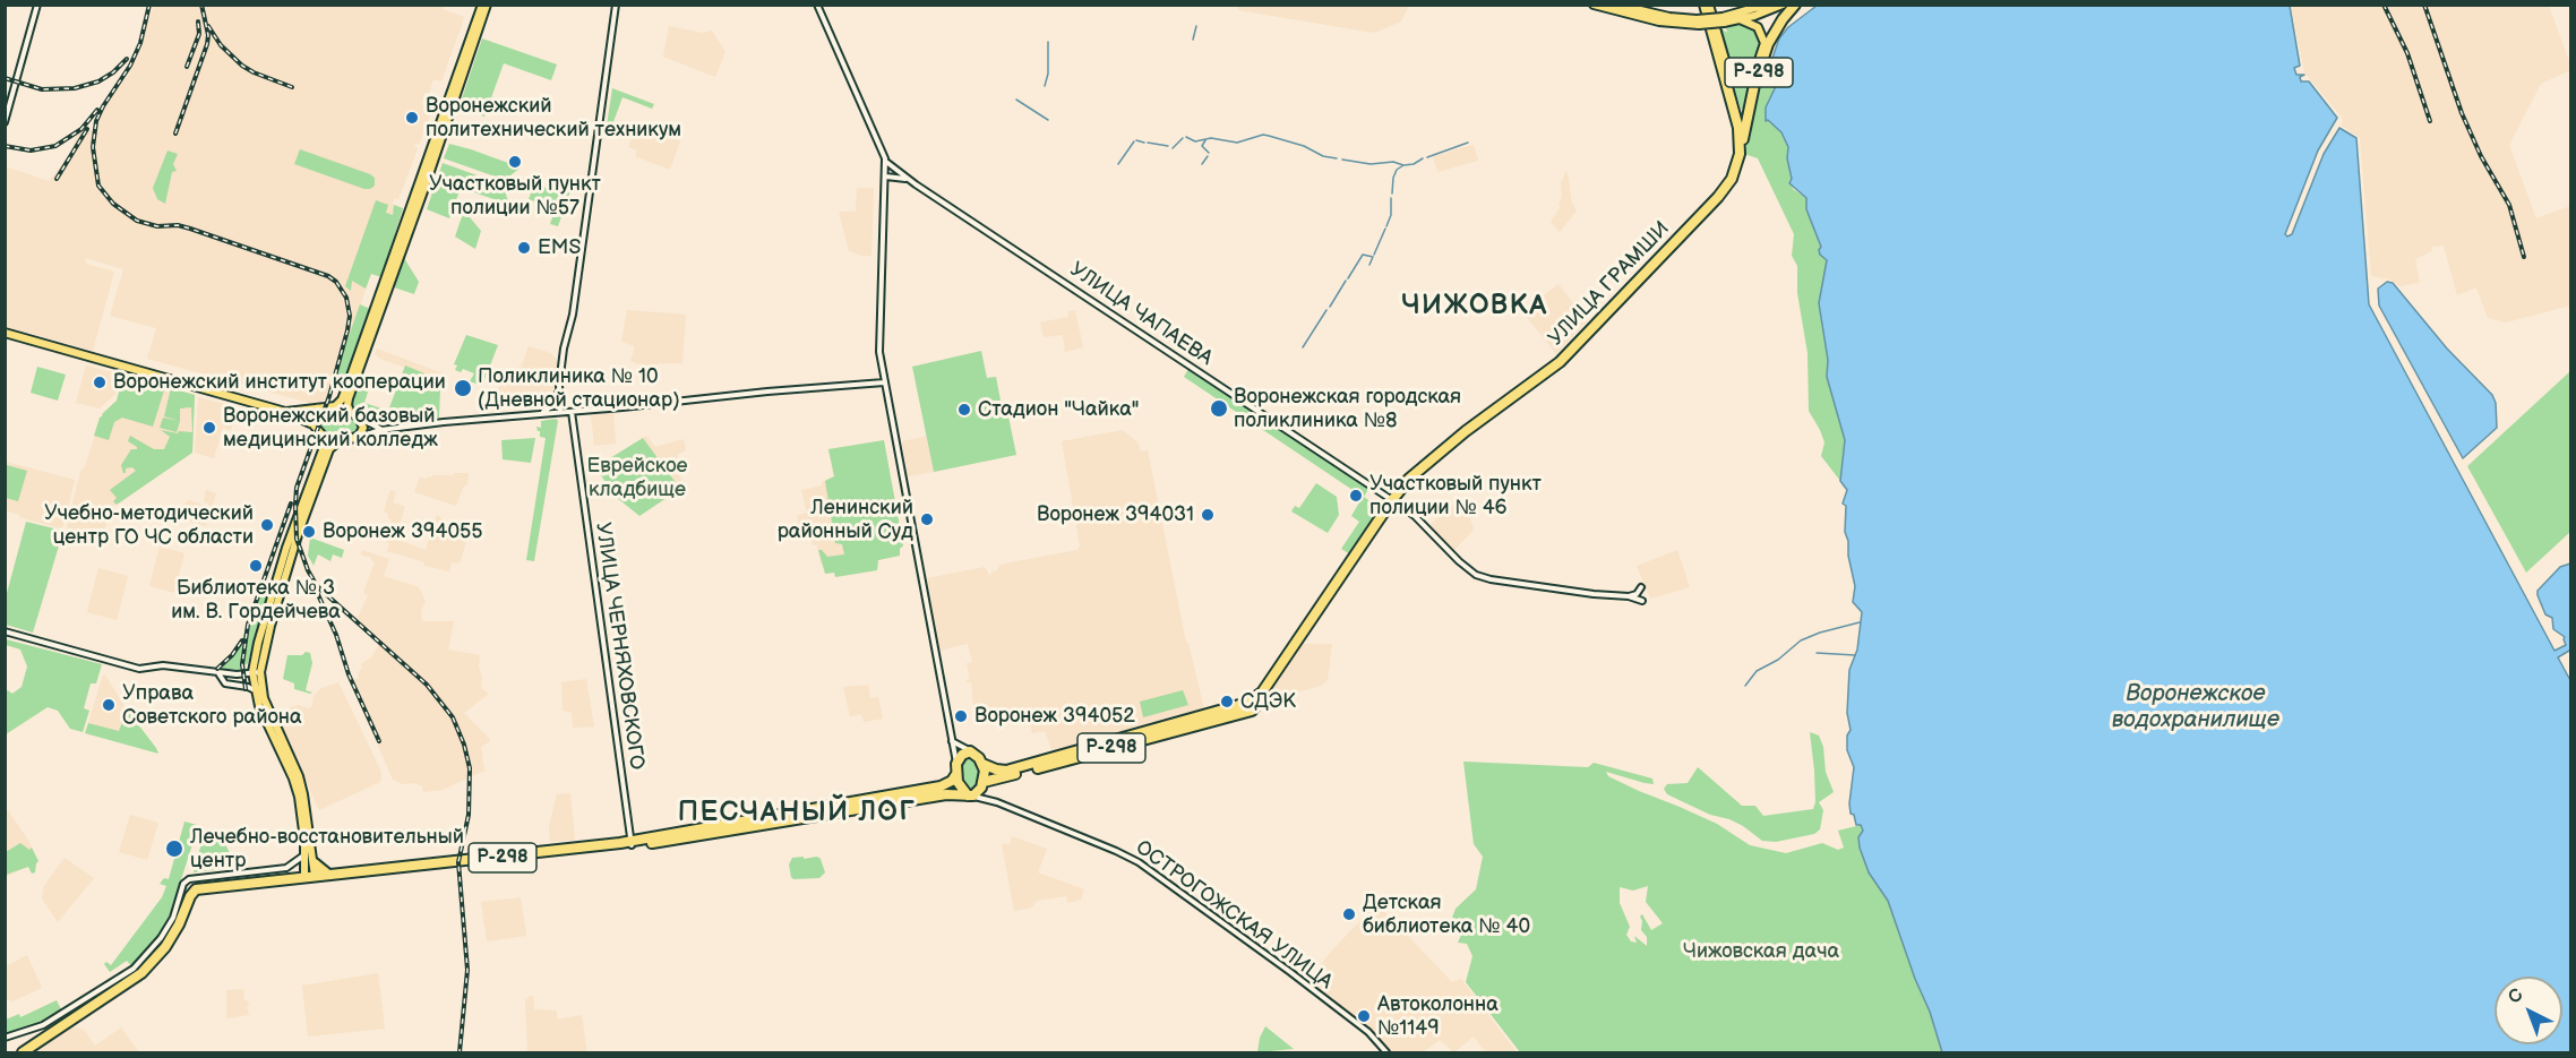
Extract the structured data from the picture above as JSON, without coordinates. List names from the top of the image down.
{
  "streets": {
    "highway": ["Р-298", "УЛИЦА ГРАМШИ"],
    "street": ["УЛИЦА ЧАПАЕВА", "УЛИЦА ЧЕРНЯХОВСКОГО", "ОСТРОГОЖСКАЯ УЛИЦА"]
  },
  "crossings": [
    ["Р-298", "УЛИЦА ГРАМШИ"],
    ["Р-298", "УЛИЦА ЧЕРНЯХОВСКОГО"],
    ["Р-298", "ОСТРОГОЖСКАЯ УЛИЦА"],
    ["УЛИЦА ГРАМШИ", "УЛИЦА ЧАПАЕВА"]
  ],
  "districts": ["ЧИЖОВКА", "ПЕСЧАНЫЙ ЛОГ"],
  "water": ["Воронежское водохранилище"],
  "parks": ["Еврейское кладбище", "Чижовская дача"],
  "places": [
    "Воронежский политехнический техникум",
    "Участковый пункт полиции №57",
    "EMS",
    "Воронежский институт кооперации",
    "Поликлиника № 10 (Дневной стационар)",
    "Воронежская городская поликлиника №8",
    "Стадион \"Чайка\"",
    "Воронежский базовый медицинский колледж",
    "Участковый пункт полиции № 46",
    "Воронеж 394031",
    "Ленинский районный Суд",
    "Учебно-методический центр ГО ЧС области",
    "Воронеж 394055",
    "Библиотека № 3 им. В. Гордейчева",
    "СДЭК",
    "Управа Советского района",
    "Воронеж 394052",
    "Лечебно-восстановительный центр",
    "Детская библиотека № 40",
    "Автоколонна №1149"
  ],
  "north": "top left"
}
